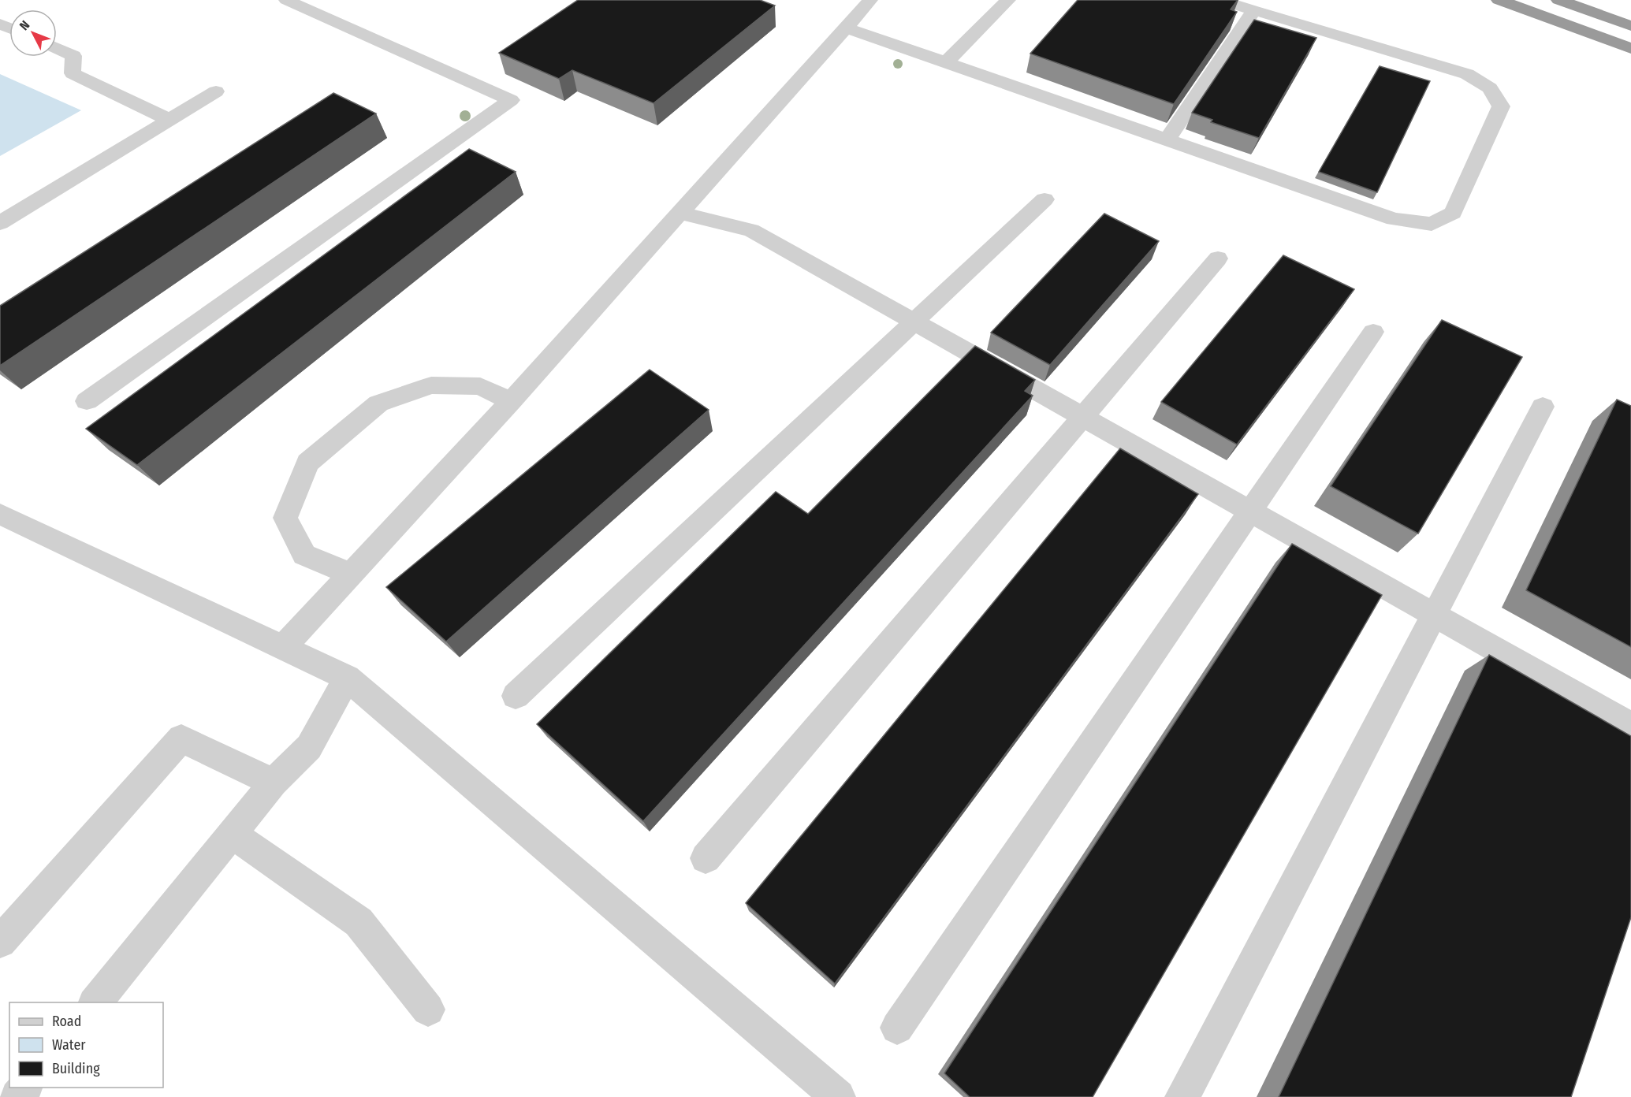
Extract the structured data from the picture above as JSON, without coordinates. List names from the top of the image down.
{
  "legend": ["Road", "Water", "Building"],
  "north": "top left"
}
